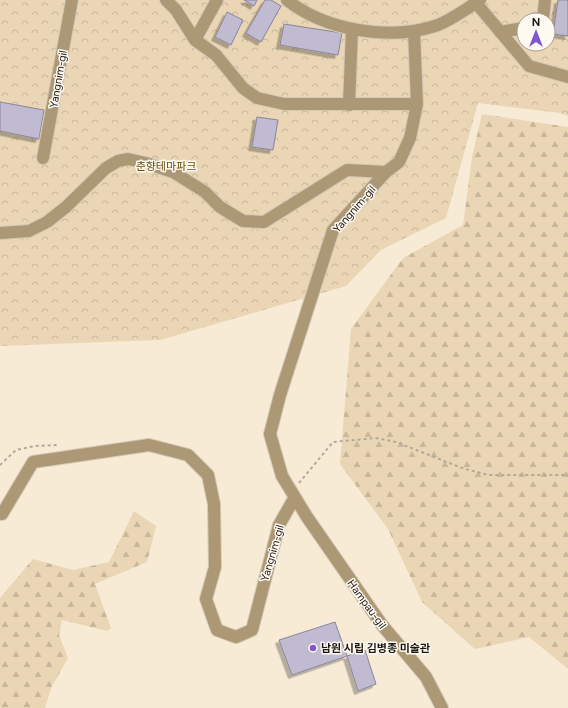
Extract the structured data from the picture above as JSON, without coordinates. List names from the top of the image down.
{
  "streets": {
    "street": ["Yangnim-gil", "Hampau-gil"]
  },
  "crossings": [
    ["Yangnim-gil", "Hampau-gil"]
  ],
  "parks": ["춘향테마파크"],
  "places": ["남원 시립 김병종 미술관"],
  "north": "top"
}
